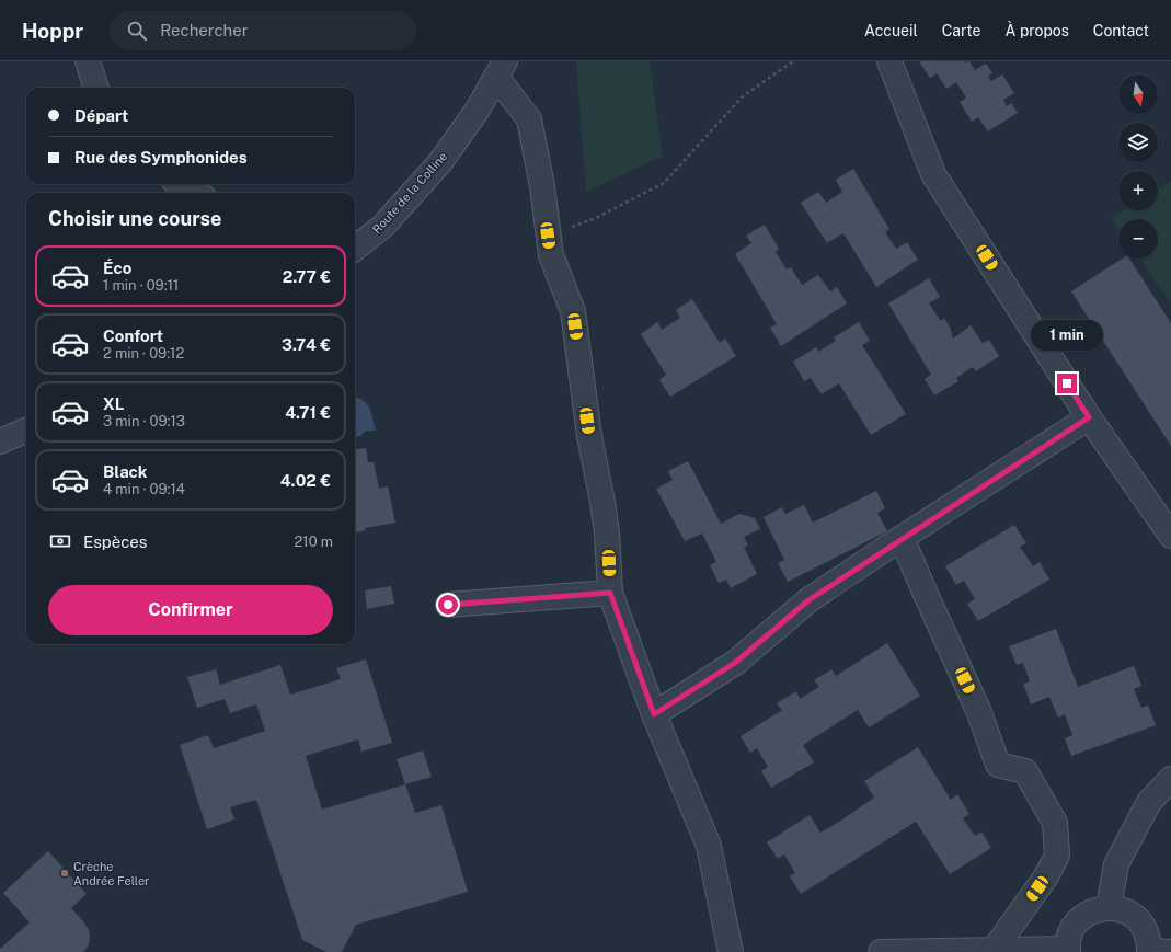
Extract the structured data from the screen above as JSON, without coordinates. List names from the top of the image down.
{
  "streets": {
    "street": ["Route de la Colline"]
  },
  "places": ["Crèche Andrée Feller"],
  "north": "bottom",
  "page": {
    "header": "Hoppr",
    "search": "Rechercher",
    "nav": [
      "Accueil",
      "Carte",
      "À propos",
      "Contact"
    ],
    "map_buttons": ["+", "−"],
    "banner": ["Départ", "Rue des Symphonides"],
    "heading": "Choisir une course",
    "list": [
      {
        "name": "Éco",
        "note": "1 min · 09:11",
        "value": "2.77 €"
      },
      {
        "name": "Confort",
        "note": "2 min · 09:12",
        "value": "3.74 €"
      },
      {
        "name": "XL",
        "note": "3 min · 09:13",
        "value": "4.71 €"
      },
      {
        "name": "Black",
        "note": "4 min · 09:14",
        "value": "4.02 €"
      }
    ],
    "bubble": "1 min",
    "pay": ["Espèces", "210 m"],
    "buttons": "Confirmer"
  }
}
